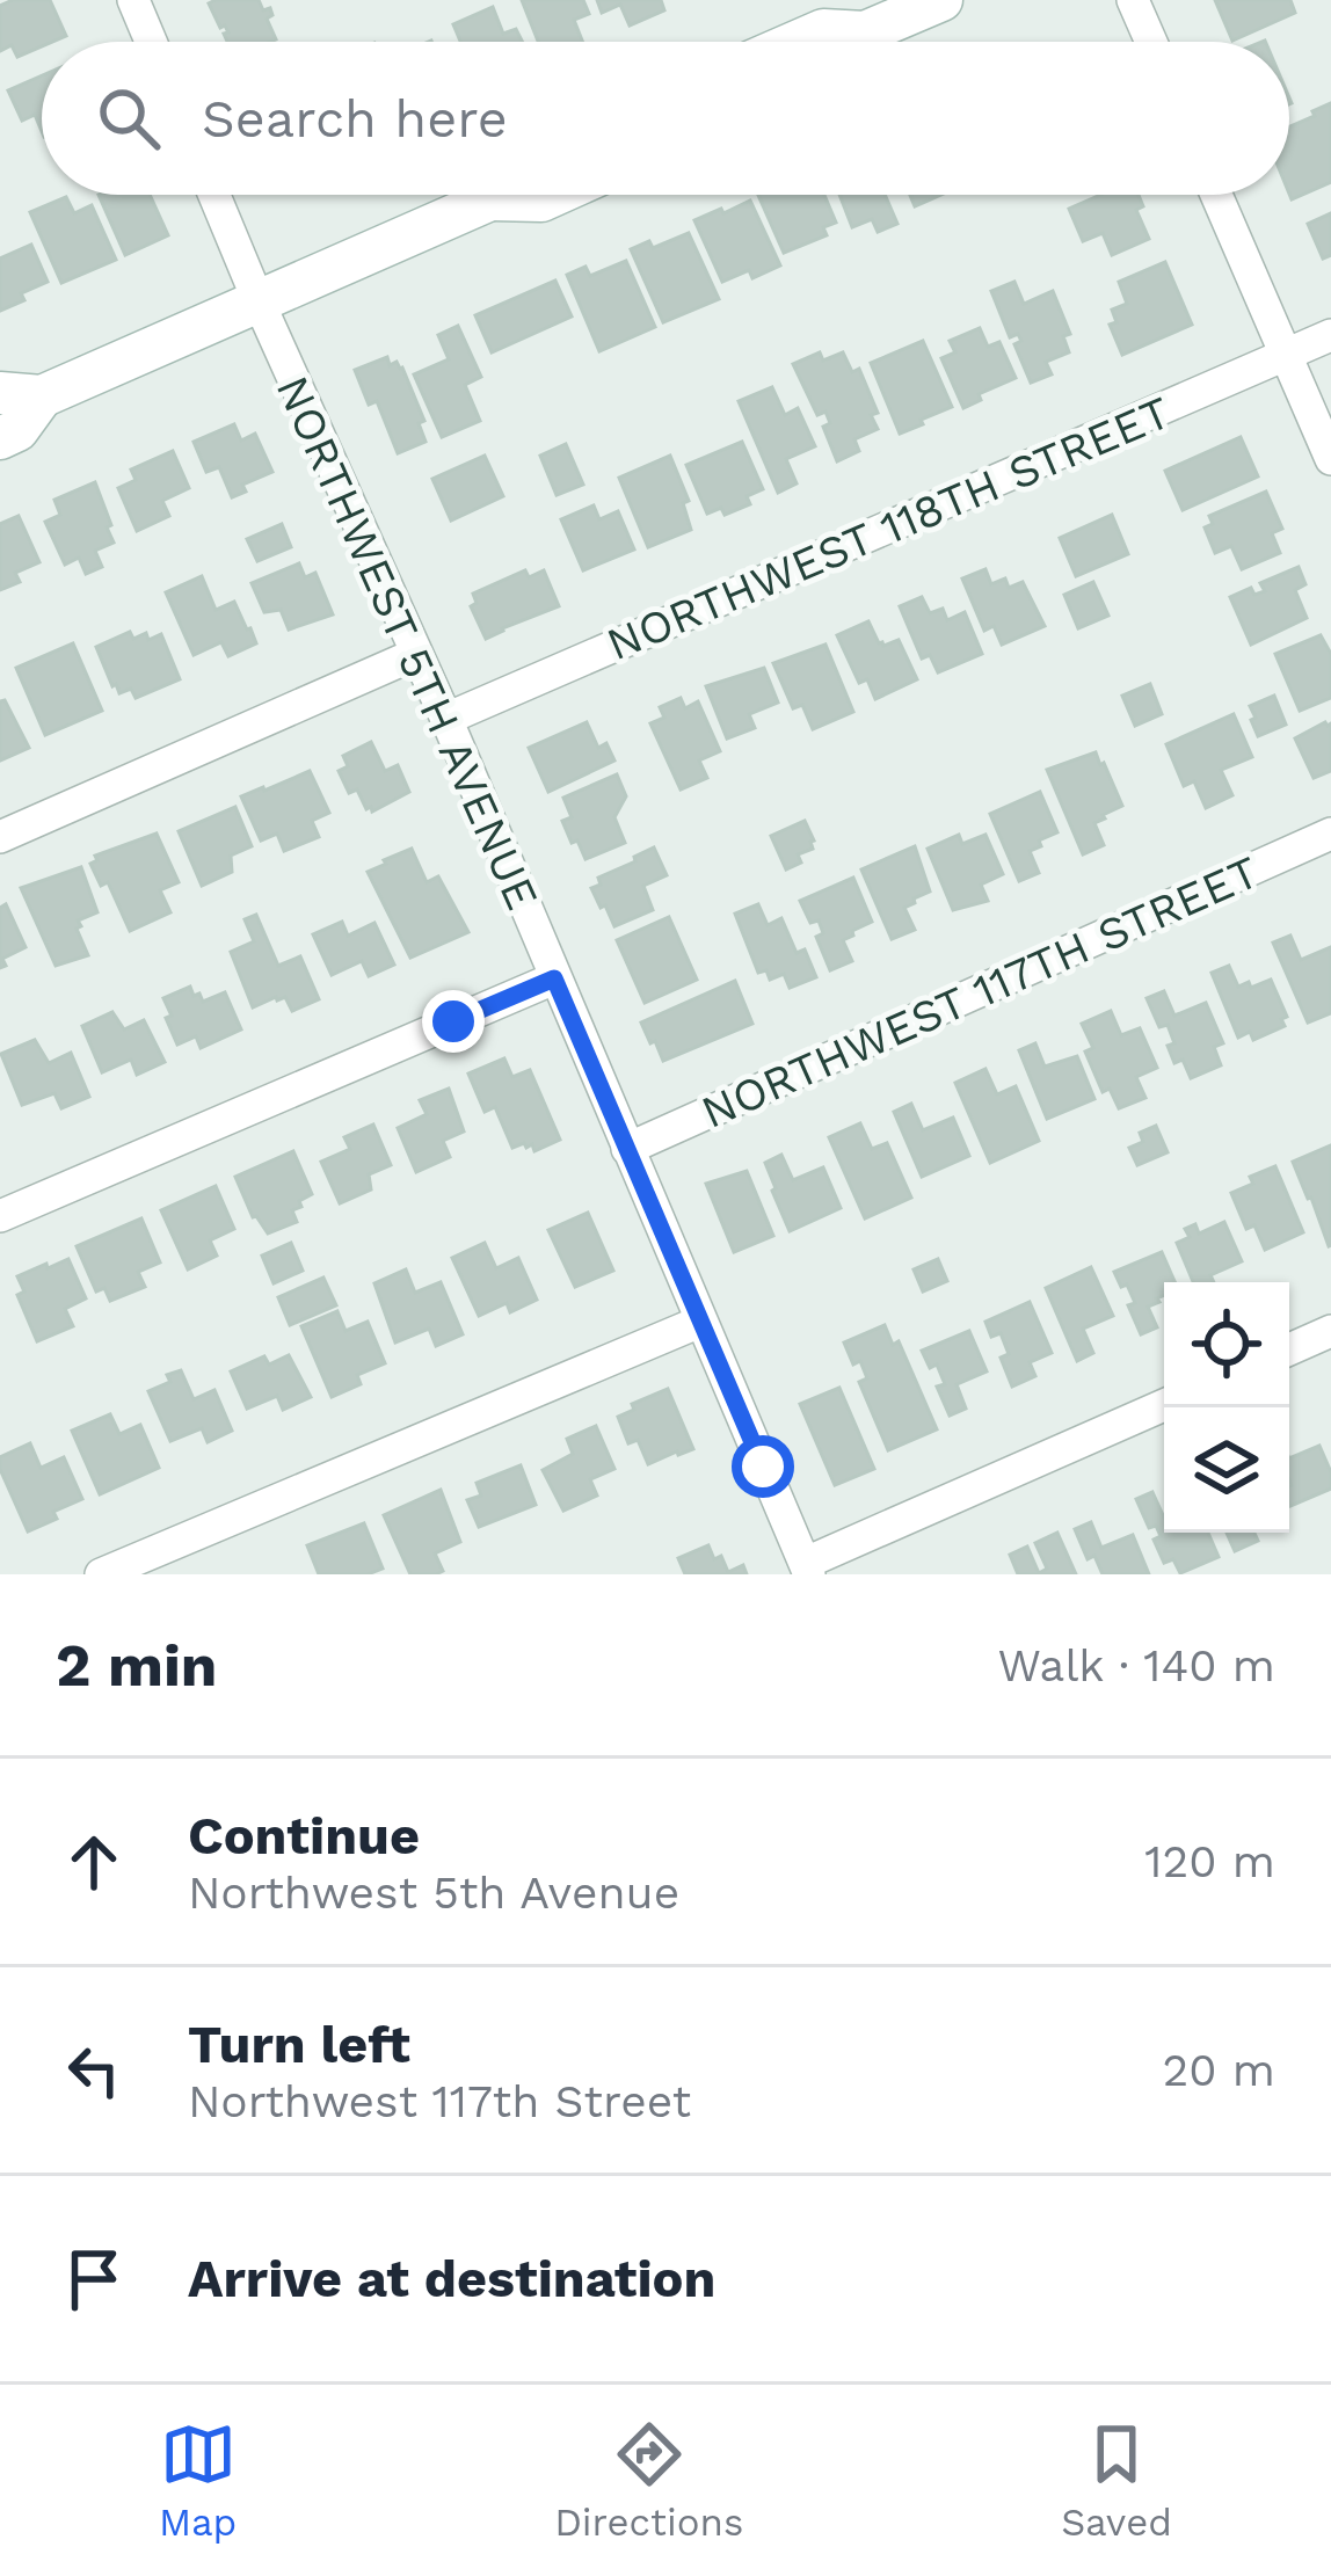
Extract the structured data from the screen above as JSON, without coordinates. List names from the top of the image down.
{
  "streets": {
    "street": ["NORTHWEST 118TH STREET", "NORTHWEST 5TH AVENUE", "NORTHWEST 117TH STREET"]
  },
  "crossings": [
    ["NORTHWEST 118TH STREET", "NORTHWEST 5TH AVENUE"],
    ["NORTHWEST 5TH AVENUE", "NORTHWEST 117TH STREET"]
  ],
  "page": {
    "search": "Search here",
    "heading": ["2 min", "Walk · 140 m"],
    "list": [
      ["Continue", "Northwest 5th Avenue", "120 m"],
      ["Turn left", "Northwest 117th Street", "20 m"],
      "Arrive at destination"
    ],
    "nav": ["Map", "Directions", "Saved"]
  }
}
